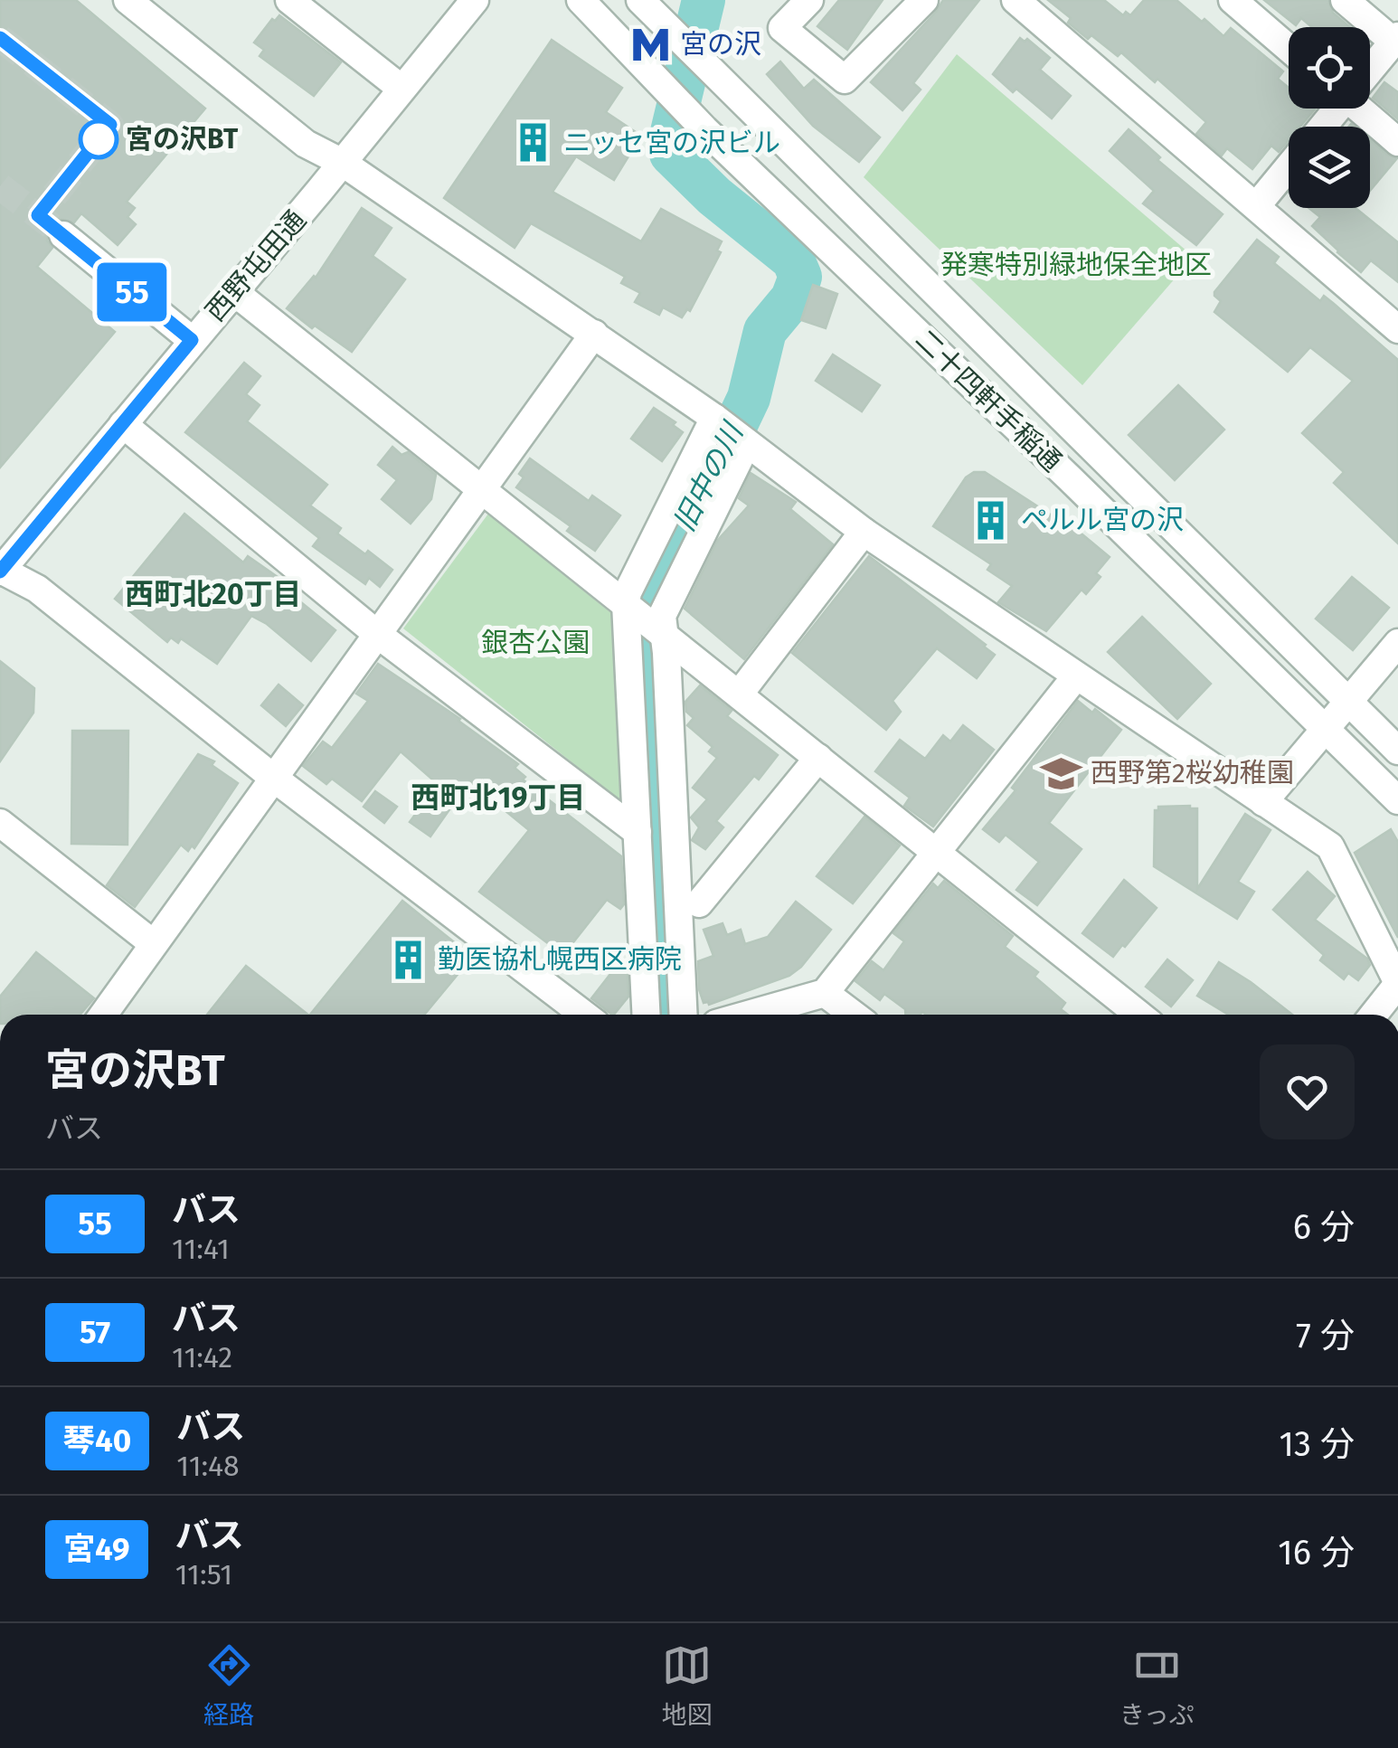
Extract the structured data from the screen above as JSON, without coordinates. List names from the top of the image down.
{
  "streets": {
    "street": ["西野屯田通", "二十四軒手稲通"]
  },
  "districts": ["西町北20丁目", "西町北19丁目"],
  "water": ["旧中の川"],
  "parks": ["発寒特別緑地保全地区", "銀杏公園"],
  "places": {
    "metro station": ["宮の沢"],
    "other": ["宮の沢BT"],
    "building": ["ニッセ宮の沢ビル", "ペルル宮の沢", "勤医協札幌西区病院"],
    "school or university": ["西野第2桜幼稚園"]
  },
  "lines": ["bus line 55"],
  "page": {
    "on_map": "55",
    "heading": ["宮の沢BT", "バス"],
    "list": [
      {
        "mark": "55",
        "name": "バス",
        "note": "11:41",
        "value": "6 分"
      },
      {
        "mark": "57",
        "name": "バス",
        "note": "11:42",
        "value": "7 分"
      },
      {
        "mark": "琴40",
        "name": "バス",
        "note": "11:48",
        "value": "13 分"
      },
      {
        "mark": "宮49",
        "name": "バス",
        "note": "11:51",
        "value": "16 分"
      }
    ],
    "tabs": ["経路", "地図", "きっぷ"]
  }
}
